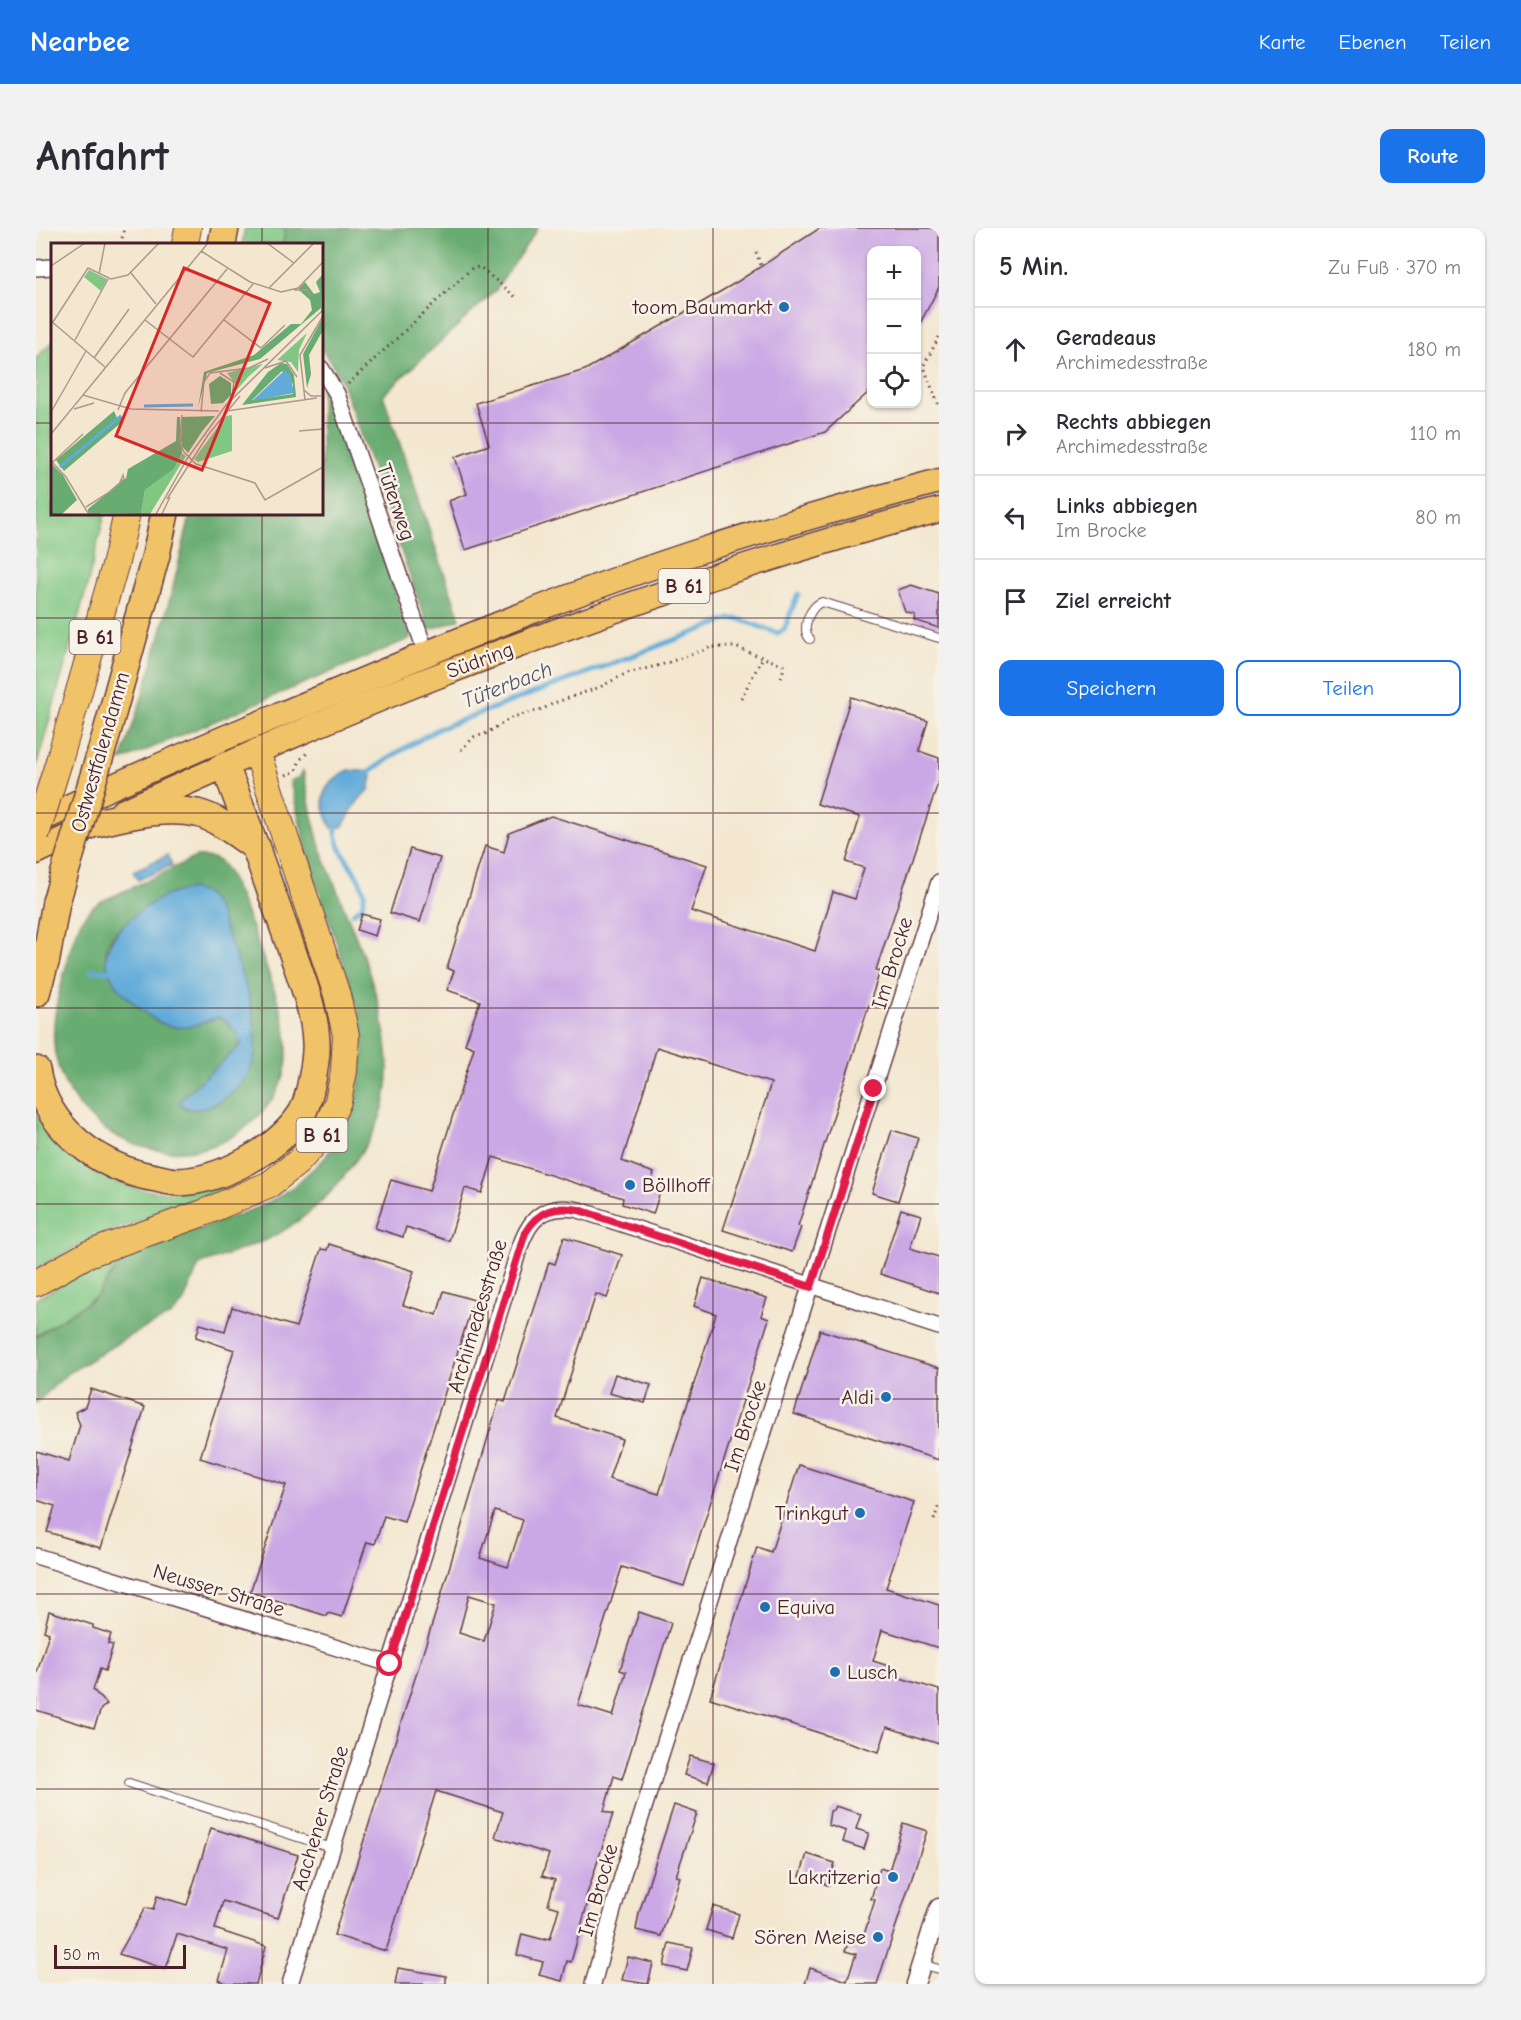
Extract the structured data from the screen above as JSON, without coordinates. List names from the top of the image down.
{
  "streets": {
    "highway": ["B 61", "Ostwestfalendamm"],
    "main road": ["Südring"],
    "street": [
      "Tüterweg",
      "Im Brocke",
      "Archimedesstraße",
      "Neusser Straße",
      "Aachener Straße"
    ]
  },
  "crossings": [
    ["Tüterweg", "Südring"],
    ["B 61", "Südring"],
    ["Im Brocke", "Archimedesstraße"],
    ["Archimedesstraße", "Neusser Straße"],
    ["Archimedesstraße", "Aachener Straße"],
    ["Neusser Straße", "Aachener Straße"]
  ],
  "water": ["Tüterbach"],
  "places": [
    "toom Baumarkt",
    "Böllhoff",
    "Aldi",
    "Trinkgut",
    "Equiva",
    "Lusch",
    "Lakritzeria",
    "Sören Meise"
  ],
  "scale_bar": "50 m",
  "page": {
    "header": "Nearbee",
    "nav": ["Karte", "Ebenen", "Teilen"],
    "buttons": [
      "Route",
      ["Speichern", "Teilen"]
    ],
    "title": "Anfahrt",
    "heading": ["5 Min.", "Zu Fuß · 370 m"],
    "map_buttons": ["+", "−"],
    "list": [
      ["Geradeaus", "Archimedesstraße", "180 m"],
      ["Rechts abbiegen", "Archimedesstraße", "110 m"],
      ["Links abbiegen", "Im Brocke", "80 m"],
      "Ziel erreicht"
    ],
    "scale": "50 m"
  }
}
